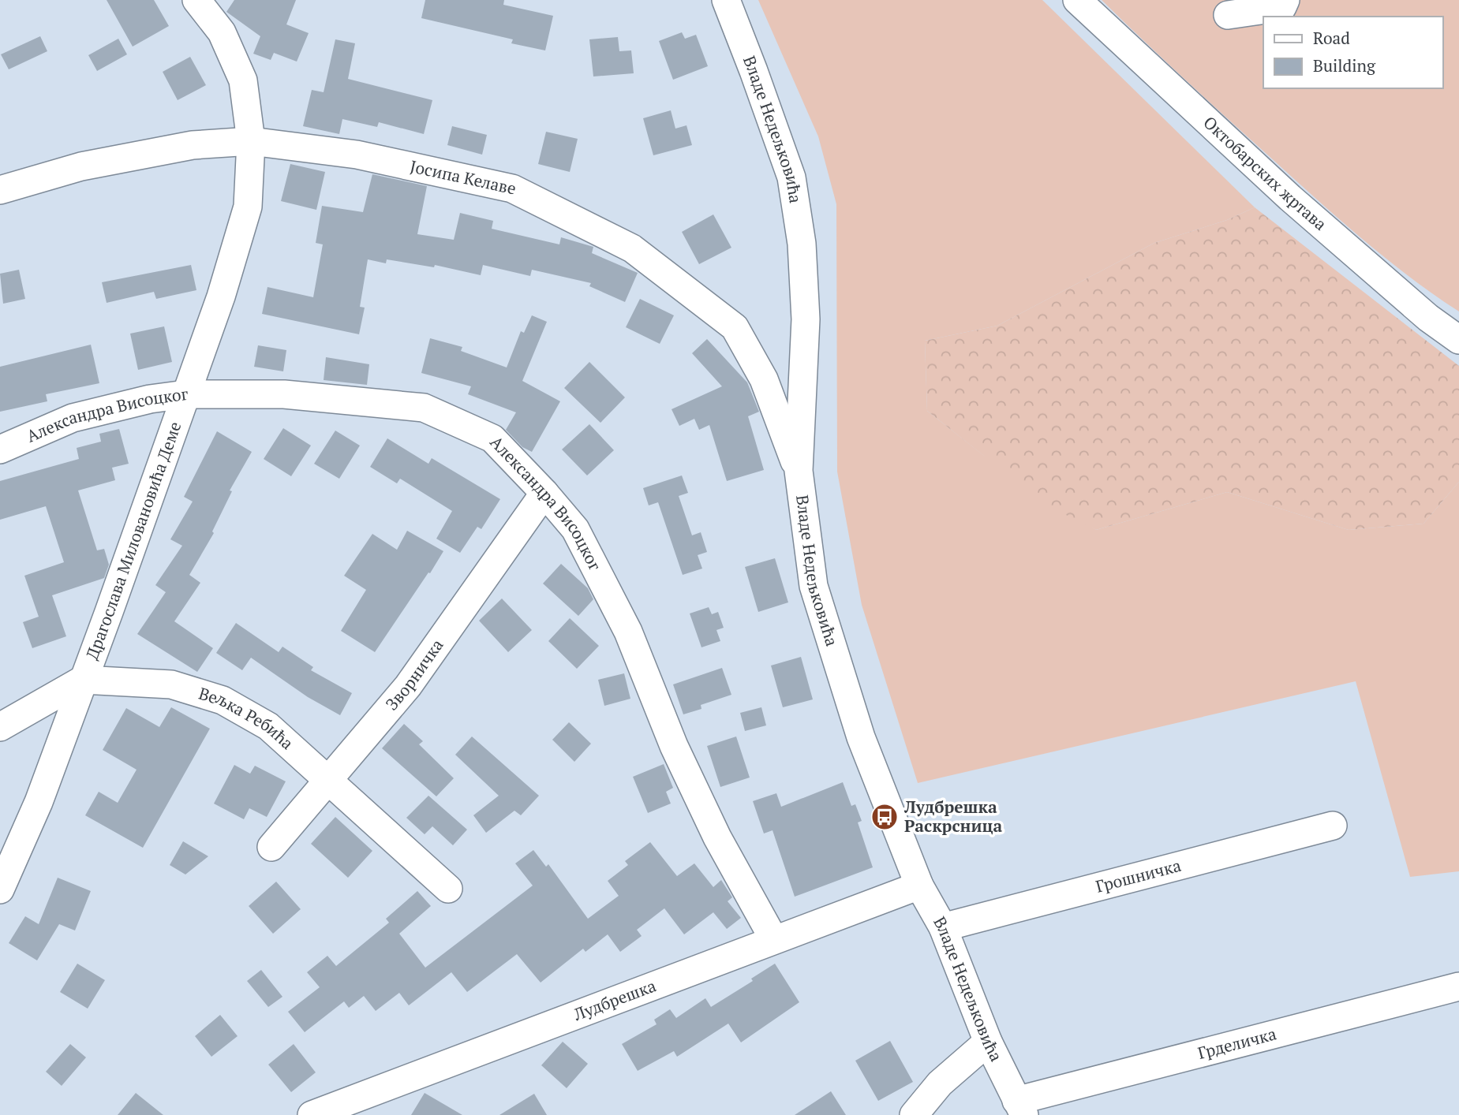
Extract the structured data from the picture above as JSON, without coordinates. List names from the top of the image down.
{
  "streets": {
    "street": [
      "Владе Недељковића",
      "Октобарских жртава",
      "Јосипа Келаве",
      "Александра Висоцког",
      "Драгослава Миловановића Деме",
      "Зворничка",
      "Вељка Ребића",
      "Грошничка",
      "Лудбрешка",
      "Грделичка"
    ]
  },
  "crossings": [
    ["Владе Недељковића", "Јосипа Келаве"],
    ["Владе Недељковића", "Грошничка"],
    ["Владе Недељковића", "Лудбрешка"],
    ["Владе Недељковића", "Грделичка"],
    ["Јосипа Келаве", "Драгослава Миловановића Деме"],
    ["Александра Висоцког", "Драгослава Миловановића Деме"],
    ["Александра Висоцког", "Зворничка"],
    ["Александра Висоцког", "Лудбрешка"],
    ["Драгослава Миловановића Деме", "Вељка Ребића"],
    ["Зворничка", "Вељка Ребића"]
  ],
  "places": {
    "bus stop": ["Лудбрешка Раскрсница"]
  },
  "legend": ["Road", "Building"]
}
